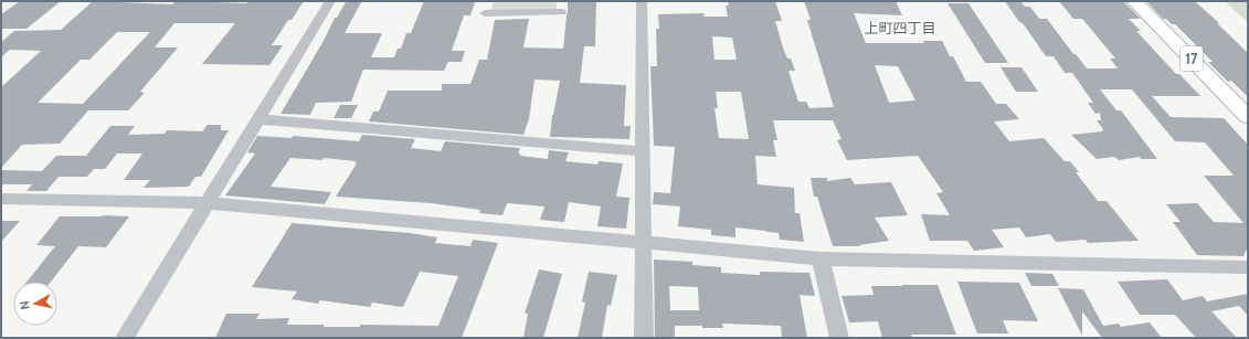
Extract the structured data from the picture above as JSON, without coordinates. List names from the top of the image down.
{
  "streets": {
    "main road": ["17"]
  },
  "districts": ["上町四丁目"],
  "north": "left"
}
